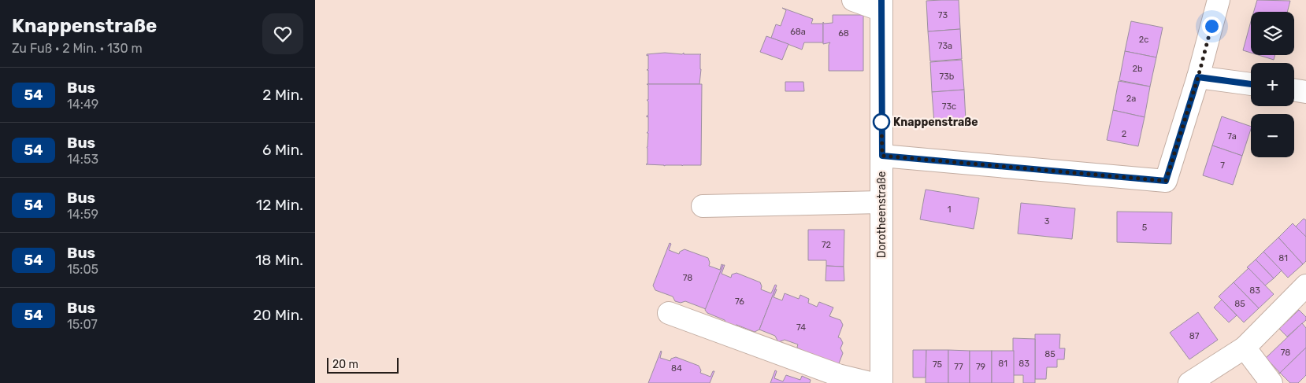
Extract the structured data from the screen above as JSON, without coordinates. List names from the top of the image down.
{
  "streets": {
    "street": ["Dorotheenstraße"]
  },
  "places": ["Knappenstraße"],
  "lines": ["bus line 54"],
  "house_numbers": [
    "73",
    "68a",
    "68",
    "2c",
    "73a",
    "2b",
    "73b",
    "2a",
    "73c",
    "2",
    "7a",
    "7",
    "1",
    "3",
    "5",
    "72",
    "81",
    "78",
    "83",
    "76",
    "85",
    "74",
    "87",
    "78",
    "85",
    "81",
    "83",
    "75",
    "77",
    "79",
    "84"
  ],
  "scale_bar": "20 m",
  "page": {
    "heading": ["Knappenstraße", "Zu Fuß · 2 Min. · 130 m"],
    "map_buttons": ["+", "−"],
    "list": [
      {
        "mark": "54",
        "name": "Bus",
        "note": "14:49",
        "value": "2 Min."
      },
      {
        "mark": "54",
        "name": "Bus",
        "note": "14:53",
        "value": "6 Min."
      },
      {
        "mark": "54",
        "name": "Bus",
        "note": "14:59",
        "value": "12 Min."
      },
      {
        "mark": "54",
        "name": "Bus",
        "note": "15:05",
        "value": "18 Min."
      },
      {
        "mark": "54",
        "name": "Bus",
        "note": "15:07",
        "value": "20 Min."
      }
    ],
    "scale": "20 m"
  }
}
